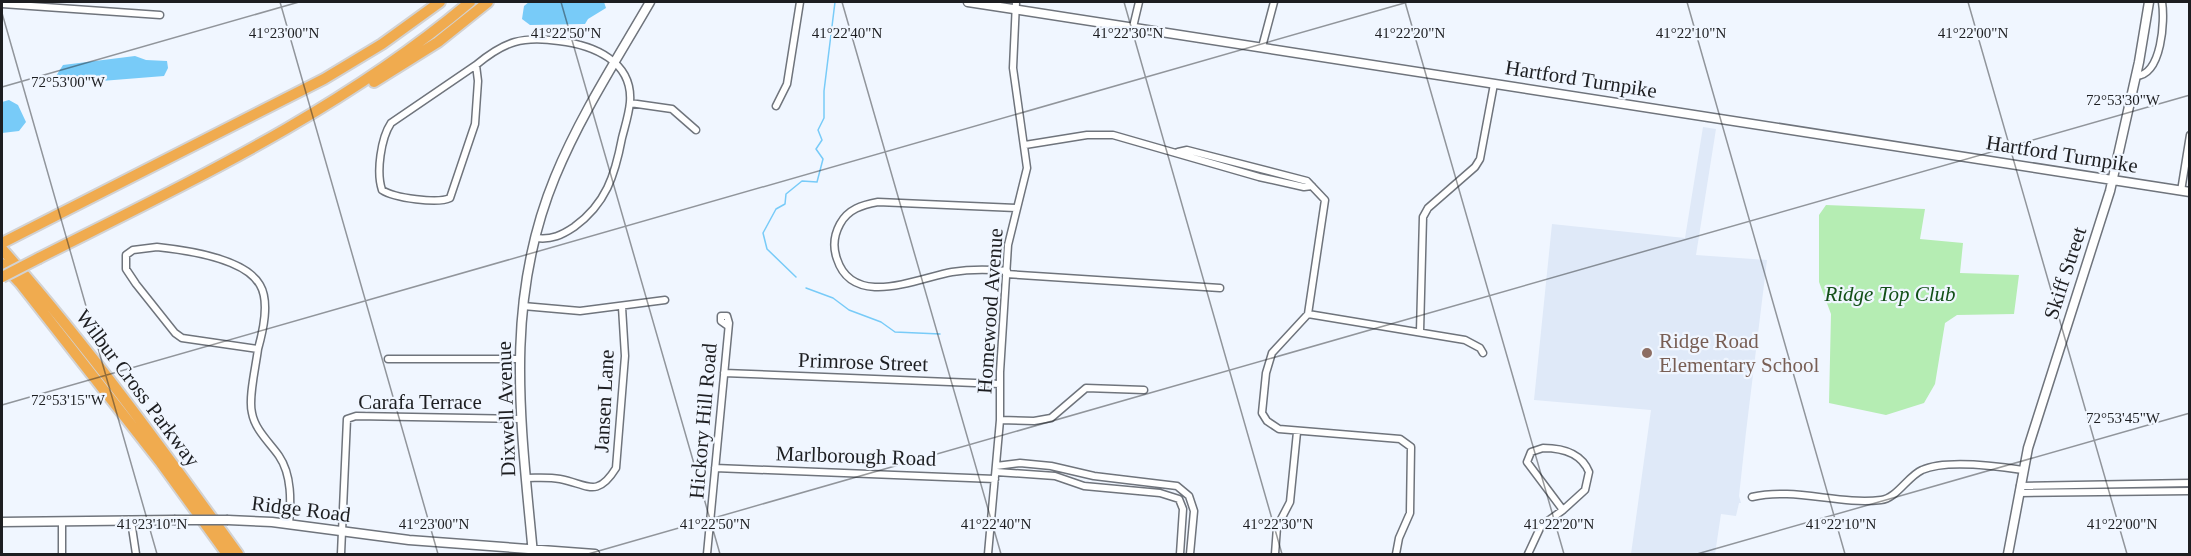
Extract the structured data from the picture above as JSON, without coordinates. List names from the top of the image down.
{
  "streets": {
    "highway": ["Wilbur Cross Parkway"],
    "main road": [
      "Hartford Turnpike",
      "Skiff Street",
      "Dixwell Avenue",
      "Ridge Road"
    ],
    "street": [
      "Homewood Avenue",
      "Primrose Street",
      "Jansen Lane",
      "Carafa Terrace",
      "Hickory Hill Road",
      "Marlborough Road"
    ]
  },
  "crossings": [
    ["Hartford Turnpike", "Skiff Street"],
    ["Hartford Turnpike", "Homewood Avenue"],
    ["Homewood Avenue", "Primrose Street"],
    ["Homewood Avenue", "Marlborough Road"],
    ["Primrose Street", "Hickory Hill Road"],
    ["Jansen Lane", "Dixwell Avenue"],
    ["Carafa Terrace", "Dixwell Avenue"],
    ["Carafa Terrace", "Ridge Road"],
    ["Dixwell Avenue", "Ridge Road"],
    ["Hickory Hill Road", "Marlborough Road"]
  ],
  "parks": ["Ridge Top Club"],
  "places": ["Ridge Road Elementary School"],
  "coordinates": [
    "41°23'00\"N",
    "41°22'50\"N",
    "41°22'40\"N",
    "41°22'30\"N",
    "41°22'20\"N",
    "41°22'10\"N",
    "41°22'00\"N",
    "72°53'00\"W",
    "72°53'30\"W",
    "72°53'15\"W",
    "72°53'45\"W",
    "41°23'10\"N"
  ]
}
